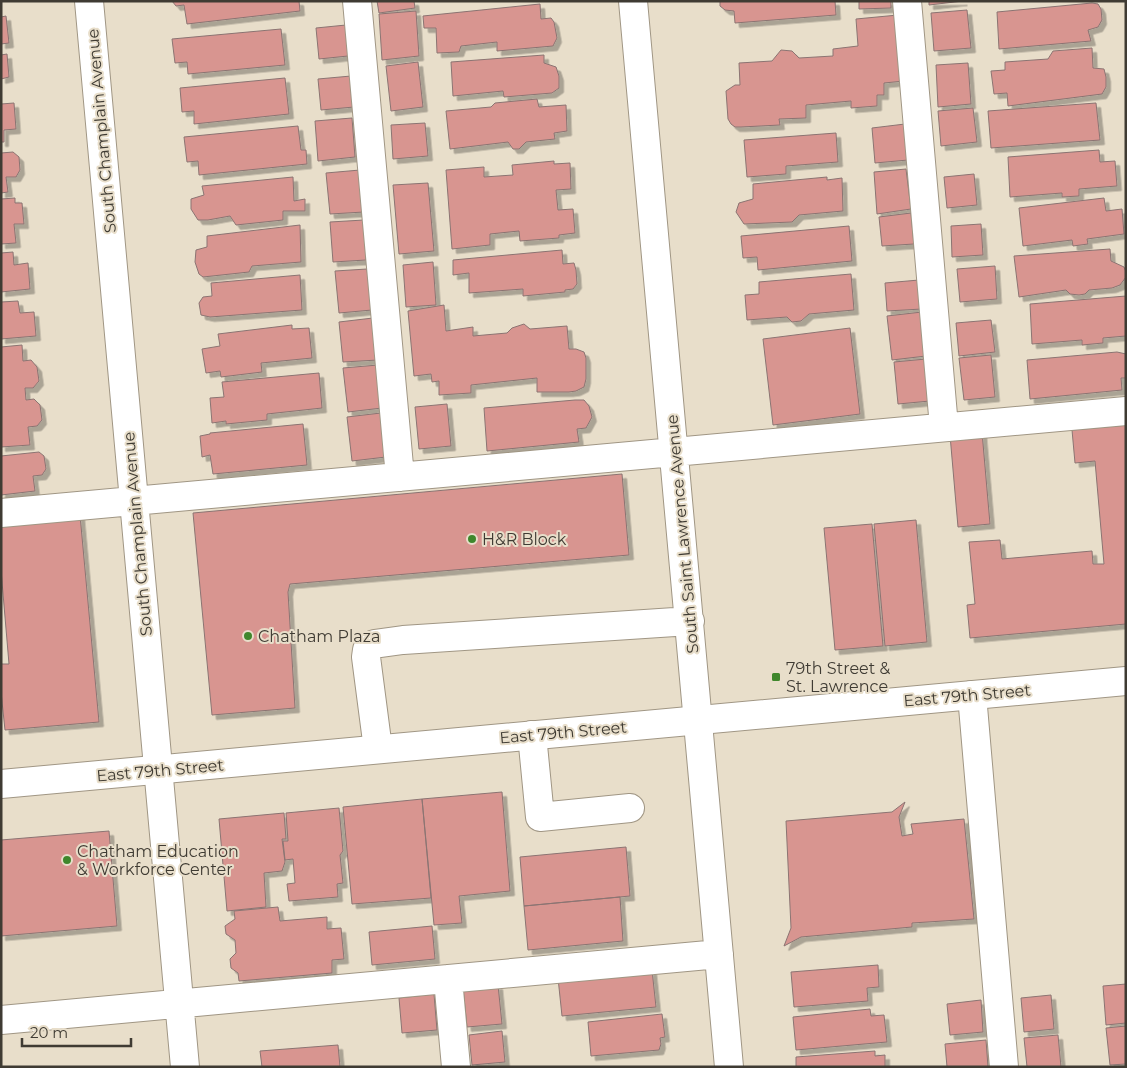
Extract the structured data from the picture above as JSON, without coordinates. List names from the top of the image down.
{
  "streets": {
    "street": ["South Champlain Avenue", "South Saint Lawrence Avenue", "East 79th Street"]
  },
  "crossings": [
    ["South Champlain Avenue", "East 79th Street"],
    ["South Saint Lawrence Avenue", "East 79th Street"]
  ],
  "places": {
    "other": ["H&R Block", "Chatham Plaza", "Chatham Education & Workforce Center"],
    "transit": ["79th Street & St. Lawrence"]
  },
  "scale_bar": "20 m"
}
